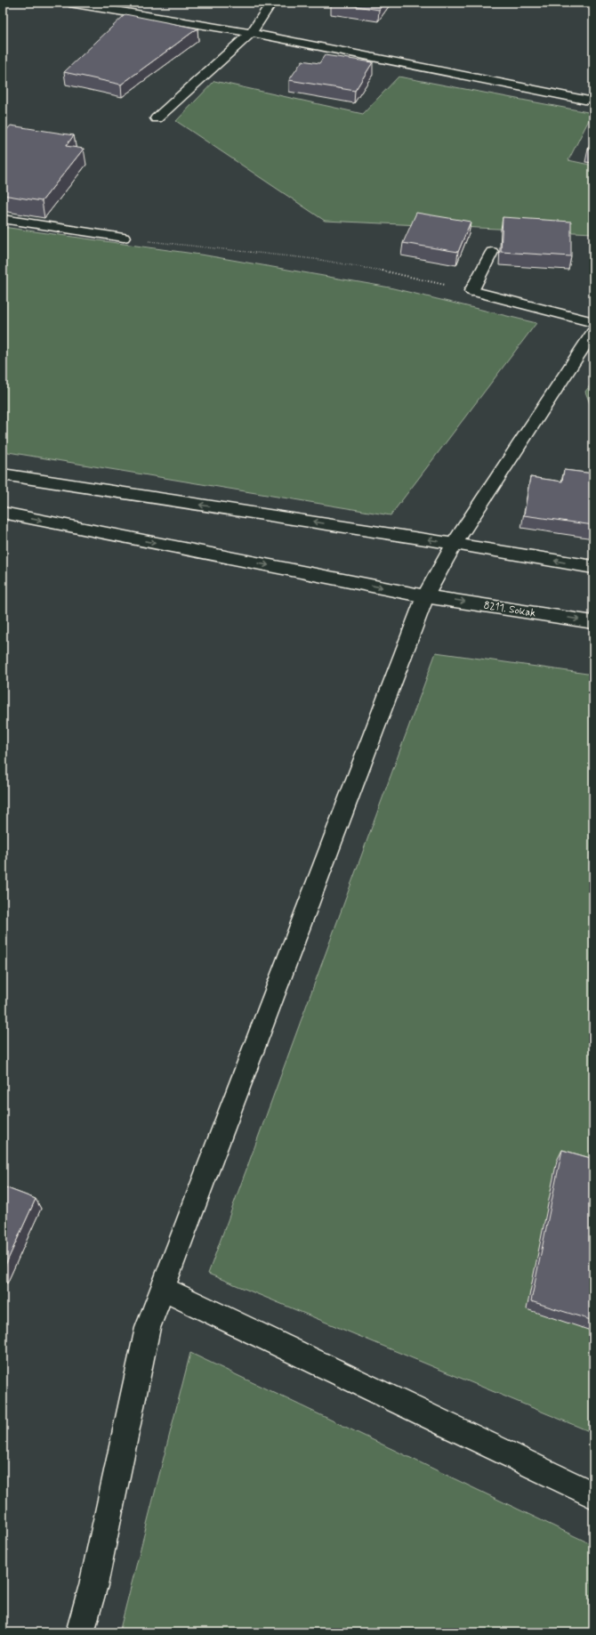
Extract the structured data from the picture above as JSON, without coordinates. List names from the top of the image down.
{
  "streets": {
    "street": ["8211. Sokak"]
  }
}
